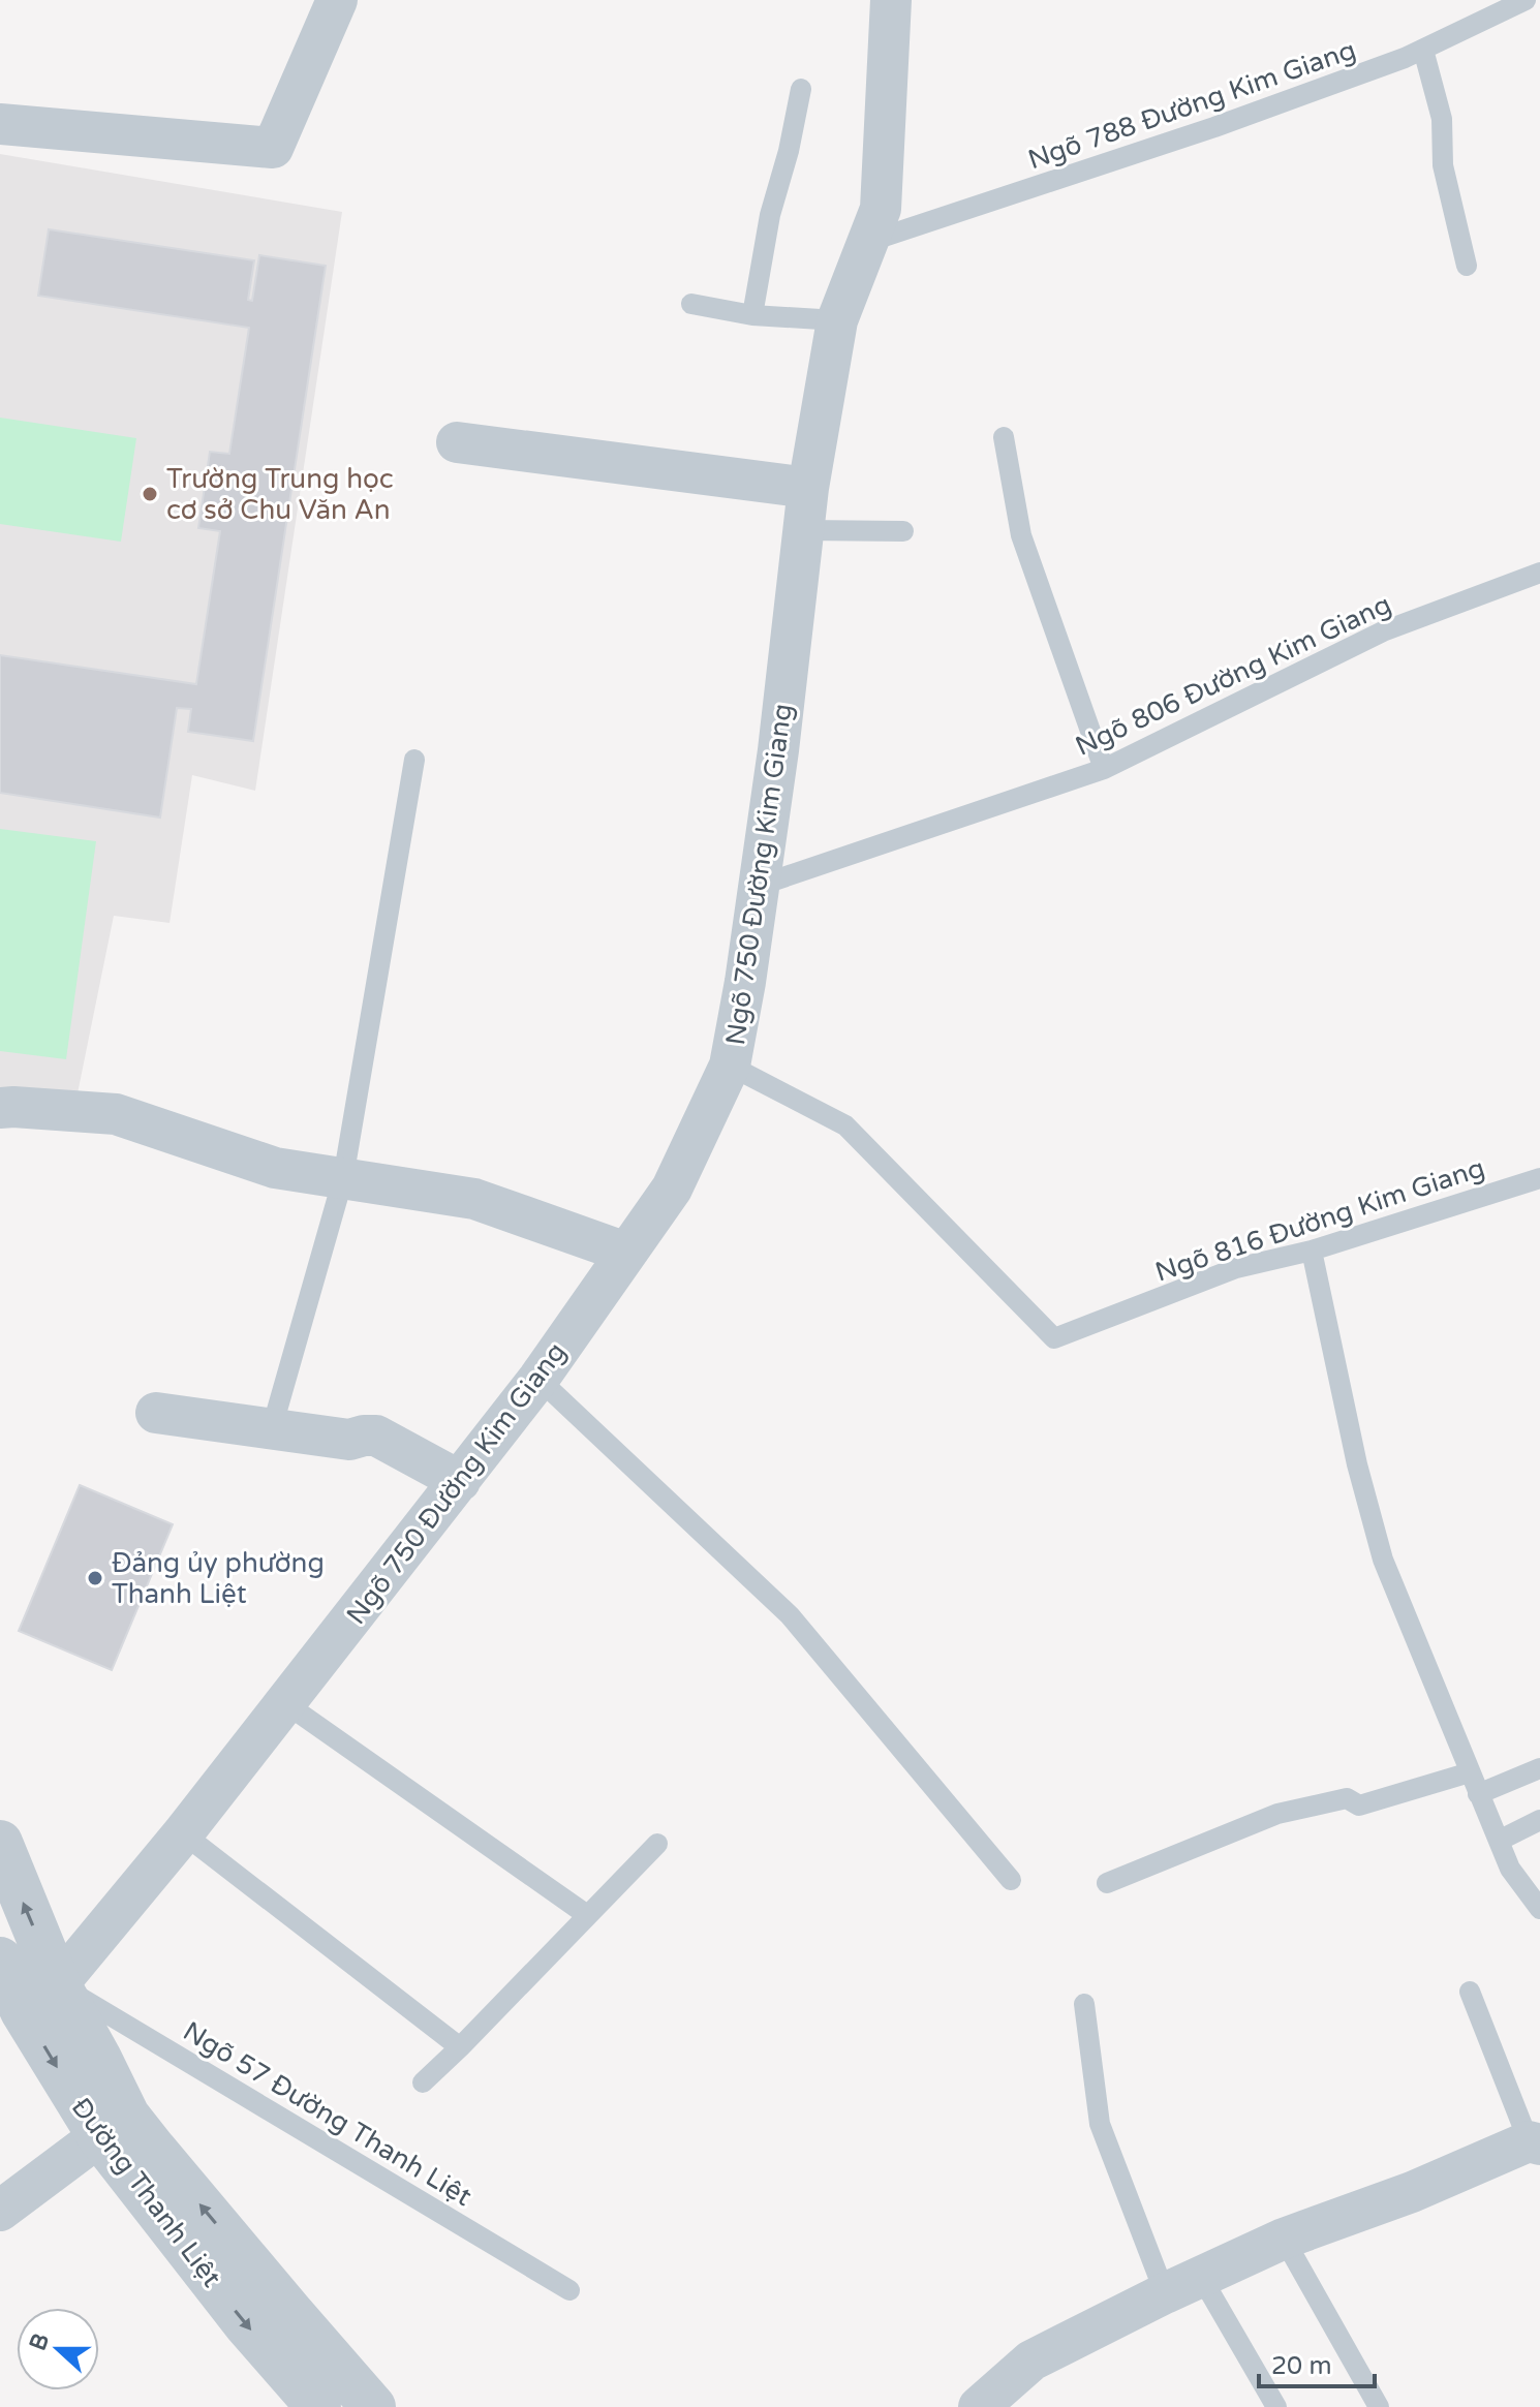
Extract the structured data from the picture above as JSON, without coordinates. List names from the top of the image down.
{
  "streets": {
    "street": ["Ngõ 750 Đường Kim Giang", "Đường Thanh Liệt"],
    "lane": [
      "Ngõ 788 Đường Kim Giang",
      "Ngõ 806 Đường Kim Giang",
      "Ngõ 816 Đường Kim Giang",
      "Ngõ 57 Đường Thanh Liệt"
    ]
  },
  "crossings": [
    ["Ngõ 788 Đường Kim Giang", "Ngõ 750 Đường Kim Giang"],
    ["Ngõ 806 Đường Kim Giang", "Ngõ 750 Đường Kim Giang"],
    ["Ngõ 750 Đường Kim Giang", "Ngõ 816 Đường Kim Giang"],
    ["Ngõ 750 Đường Kim Giang", "Ngõ 57 Đường Thanh Liệt"],
    ["Ngõ 750 Đường Kim Giang", "Đường Thanh Liệt"],
    ["Ngõ 57 Đường Thanh Liệt", "Đường Thanh Liệt"]
  ],
  "places": ["Trường Trung học cơ sở Chu Văn An", "Đảng ủy phường Thanh Liệt"],
  "scale_bar": "20 m",
  "north": "left"
}
